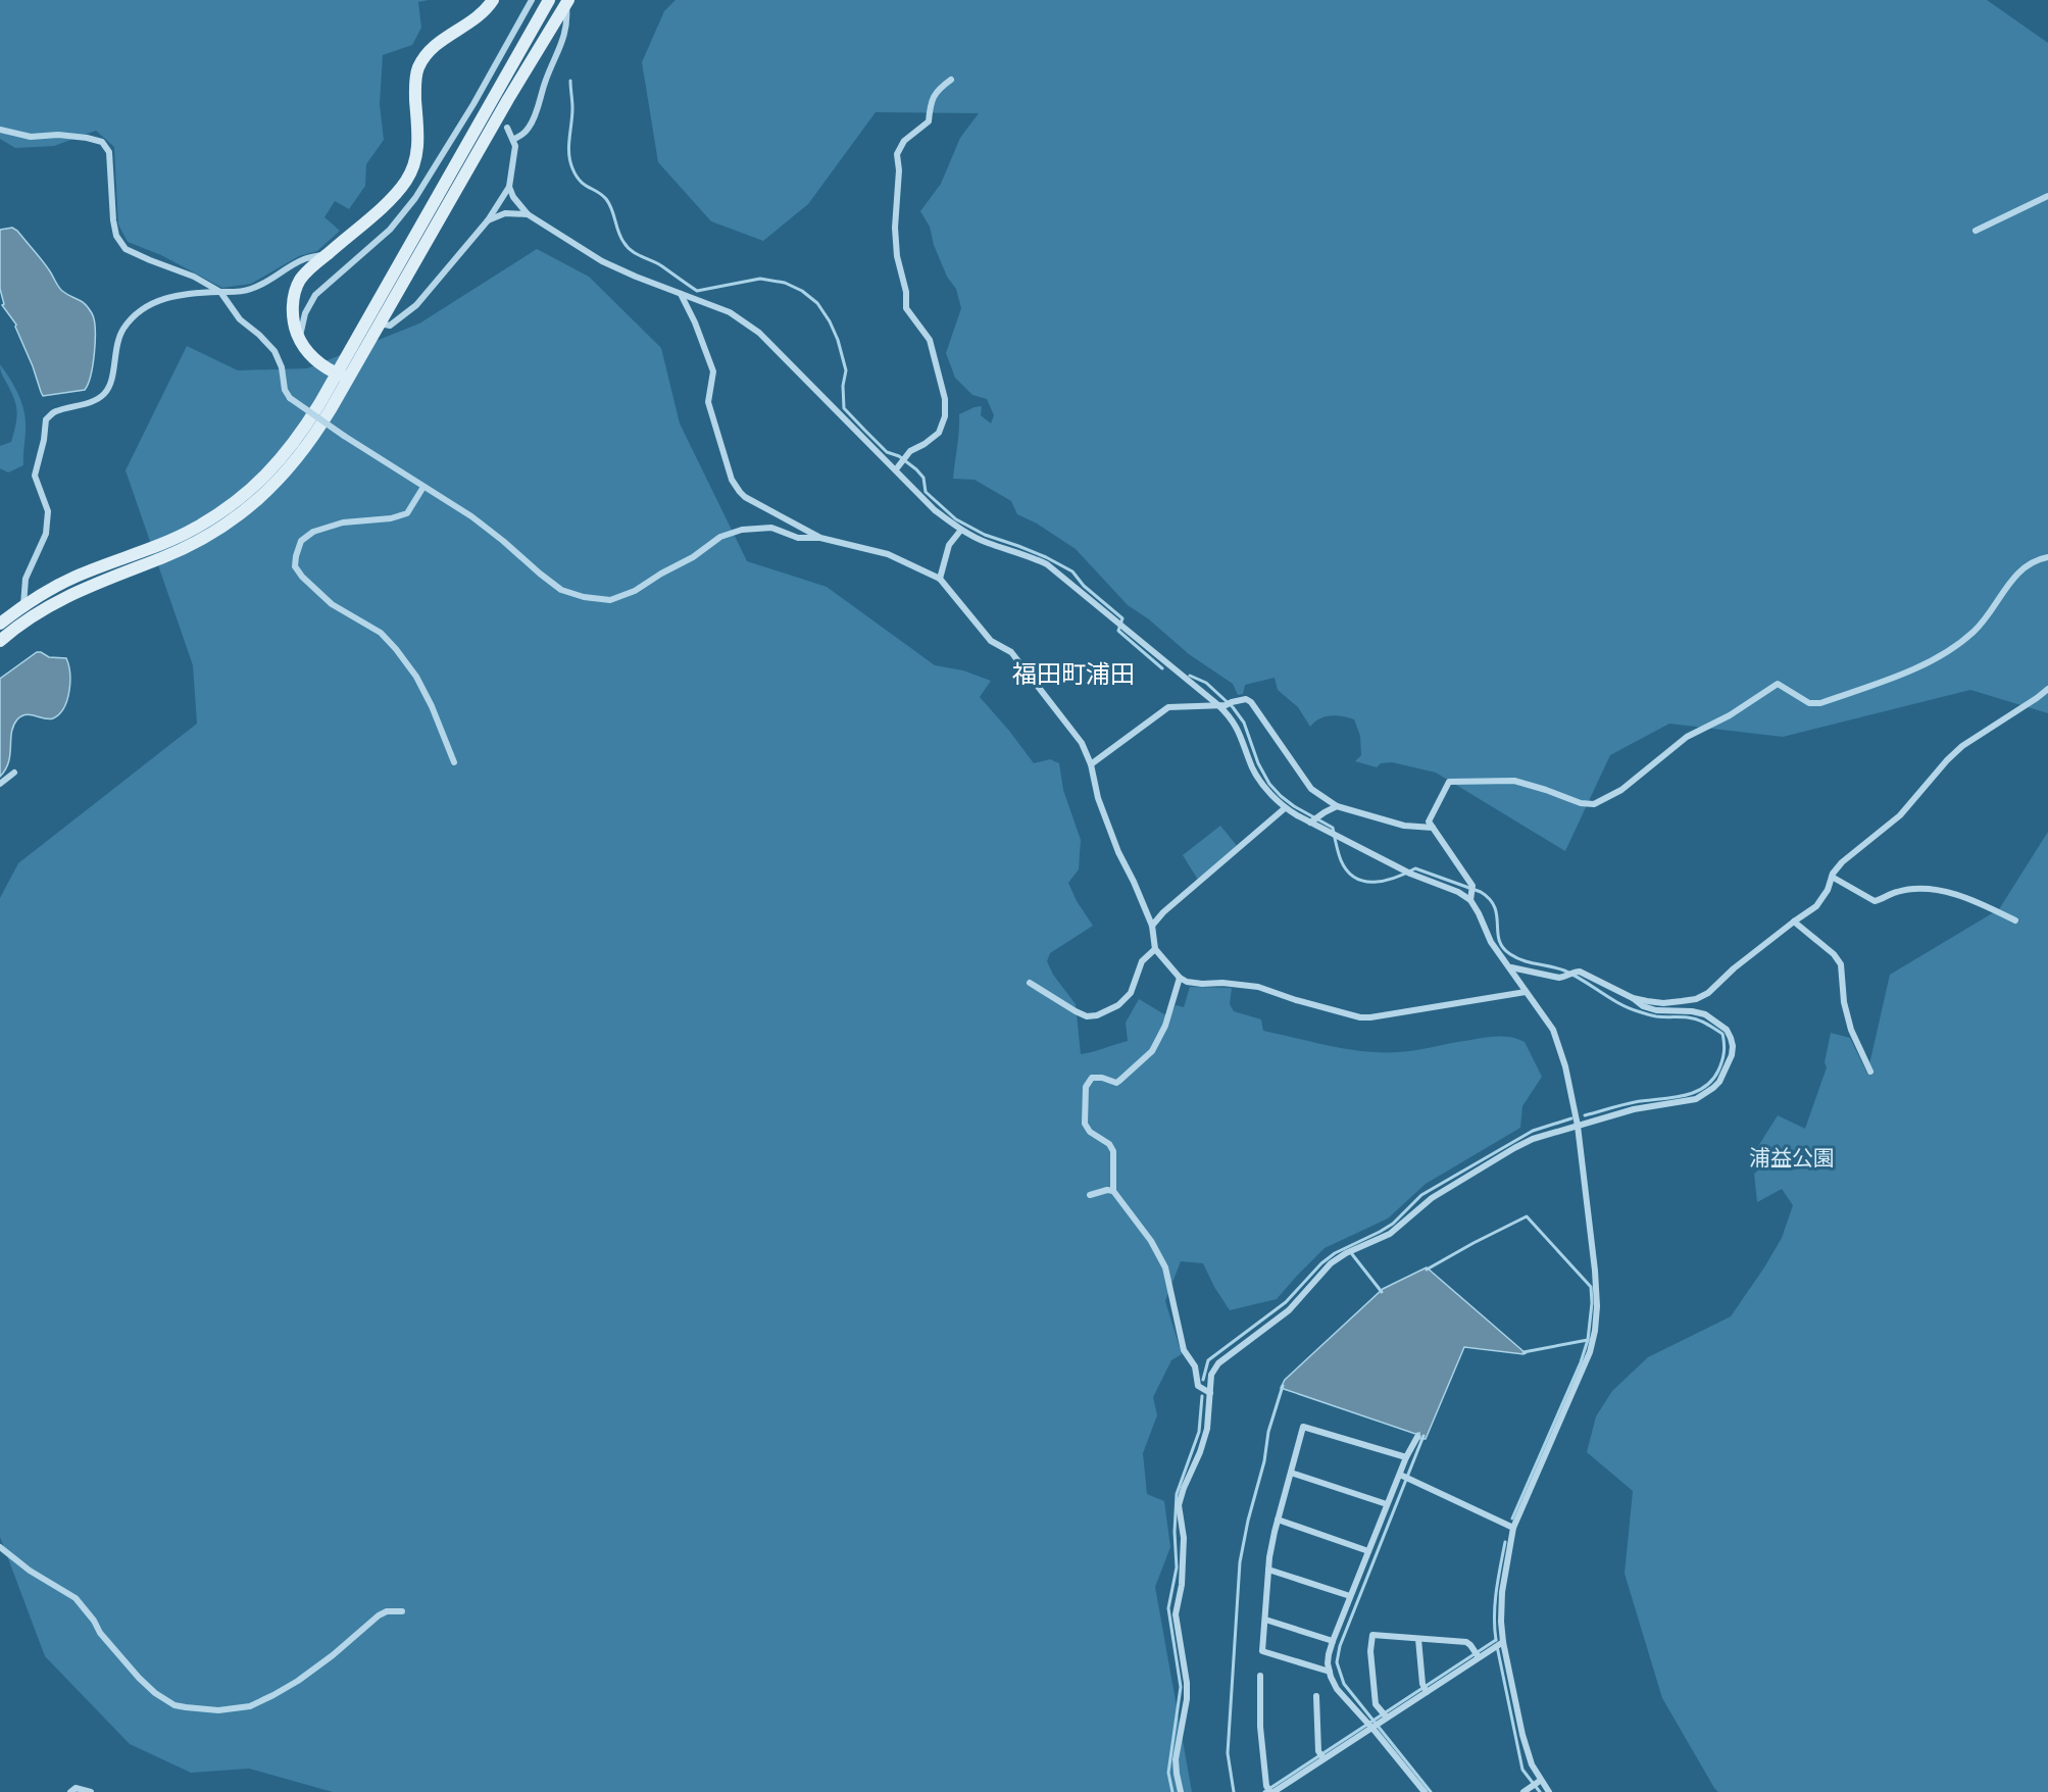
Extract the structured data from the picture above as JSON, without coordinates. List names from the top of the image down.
{
  "districts": ["福田町浦田"],
  "parks": ["浦益公園"]
}
